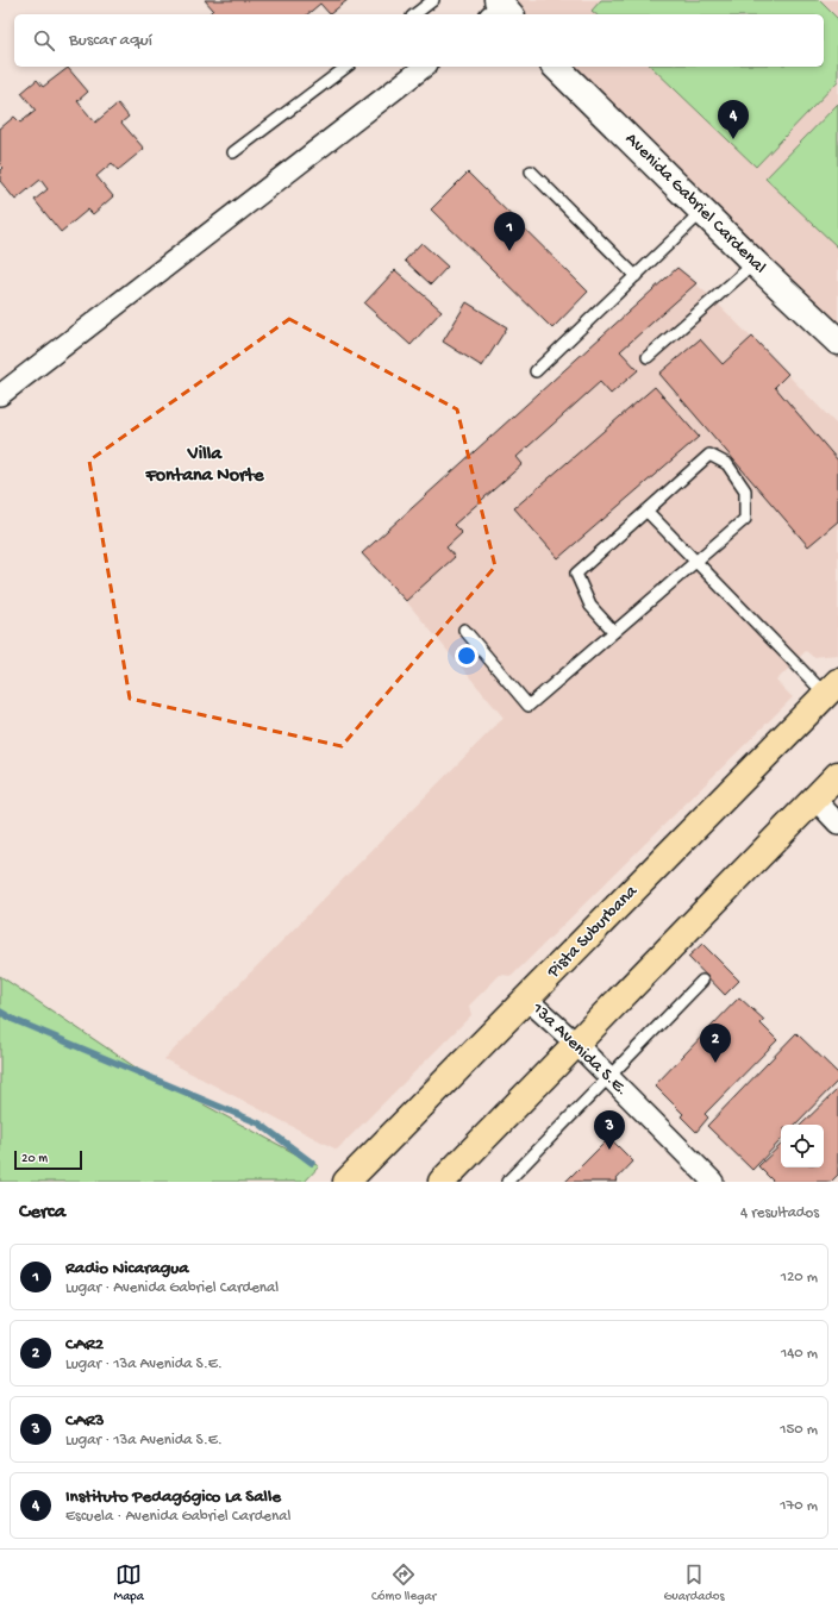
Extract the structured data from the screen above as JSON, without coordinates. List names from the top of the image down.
{
  "streets": {
    "main road": ["Pista Suburbana"],
    "street": ["Avenida Gabriel Cardenal", "13a Avenida S.E."]
  },
  "crossings": [
    ["Pista Suburbana", "13a Avenida S.E."]
  ],
  "districts": ["Villa Fontana Norte"],
  "scale_bar": "20 m",
  "page": {
    "search": "Buscar aquí",
    "pins": [
      "4",
      "1",
      "2",
      "3"
    ],
    "scale": "20 m",
    "heading": ["Cerca", "4 resultados"],
    "list": [
      {
        "mark": "1",
        "name": "Radio Nicaragua",
        "note": "Lugar · Avenida Gabriel Cardenal",
        "value": "120 m"
      },
      {
        "mark": "2",
        "name": "CAR2",
        "note": "Lugar · 13a Avenida S.E.",
        "value": "140 m"
      },
      {
        "mark": "3",
        "name": "CAR3",
        "note": "Lugar · 13a Avenida S.E.",
        "value": "150 m"
      },
      {
        "mark": "4",
        "name": "Instituto Pedagógico La Salle",
        "note": "Escuela · Avenida Gabriel Cardenal",
        "value": "170 m"
      }
    ],
    "nav": ["Mapa", "Cómo llegar", "Guardados"]
  }
}
